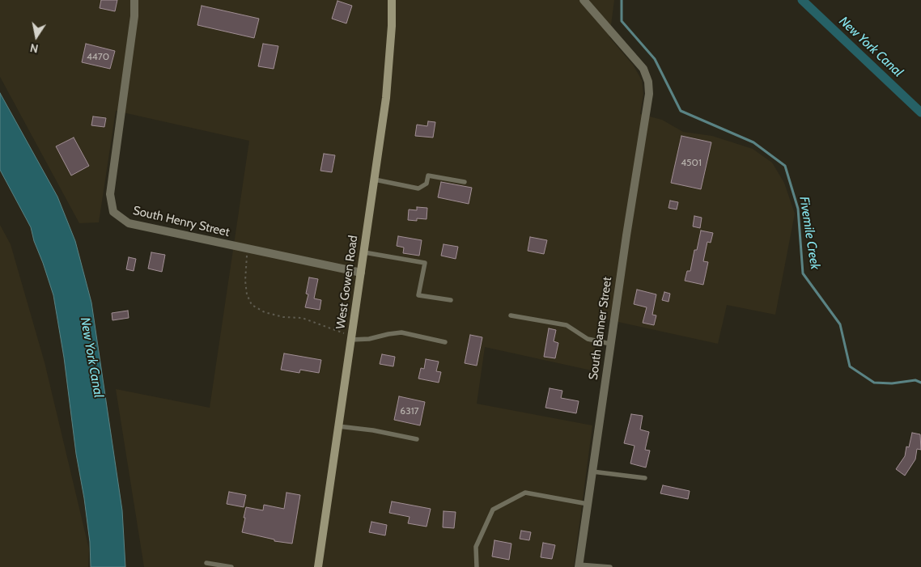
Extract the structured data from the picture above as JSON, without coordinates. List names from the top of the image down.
{
  "streets": {
    "street": ["South Henry Street", "West Gowen Road", "South Banner Street"]
  },
  "crossings": [
    ["South Henry Street", "West Gowen Road"]
  ],
  "water": ["New York Canal", "Fivemile Creek"],
  "house_numbers": ["4470", "4501", "6317"],
  "north": "bottom"
}
